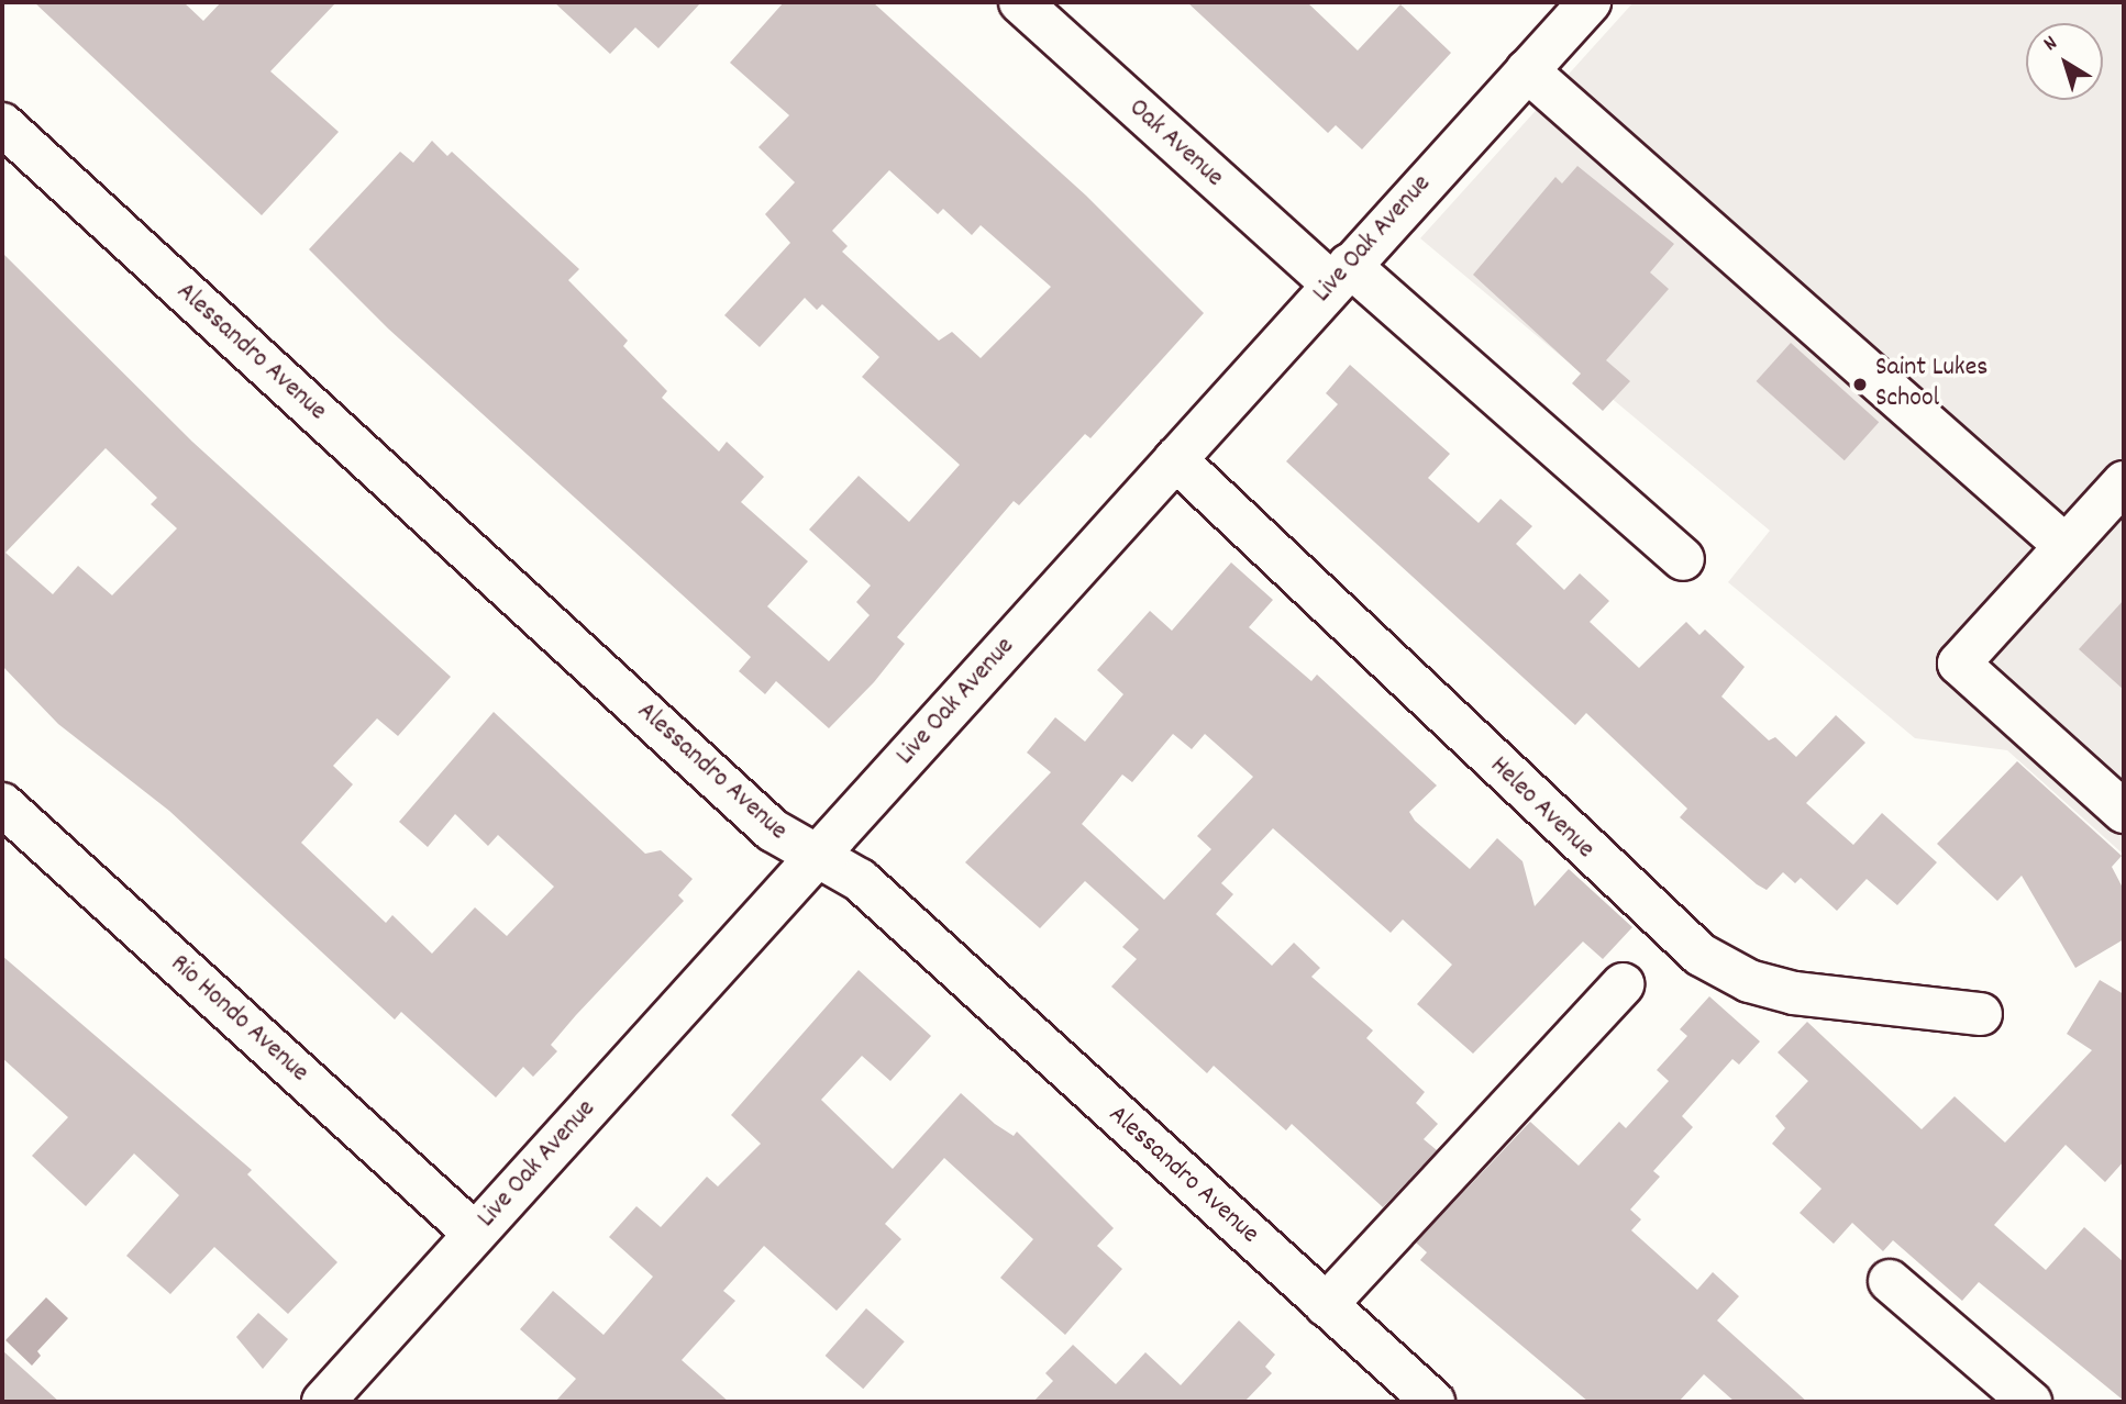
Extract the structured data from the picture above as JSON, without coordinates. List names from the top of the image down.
{
  "streets": {
    "street": [
      "Oak Avenue",
      "Live Oak Avenue",
      "Alessandro Avenue",
      "Heleo Avenue",
      "Rio Hondo Avenue"
    ]
  },
  "crossings": [
    ["Oak Avenue", "Live Oak Avenue"],
    ["Live Oak Avenue", "Alessandro Avenue"],
    ["Live Oak Avenue", "Heleo Avenue"],
    ["Live Oak Avenue", "Rio Hondo Avenue"]
  ],
  "places": ["Saint Lukes School"],
  "north": "top left"
}
